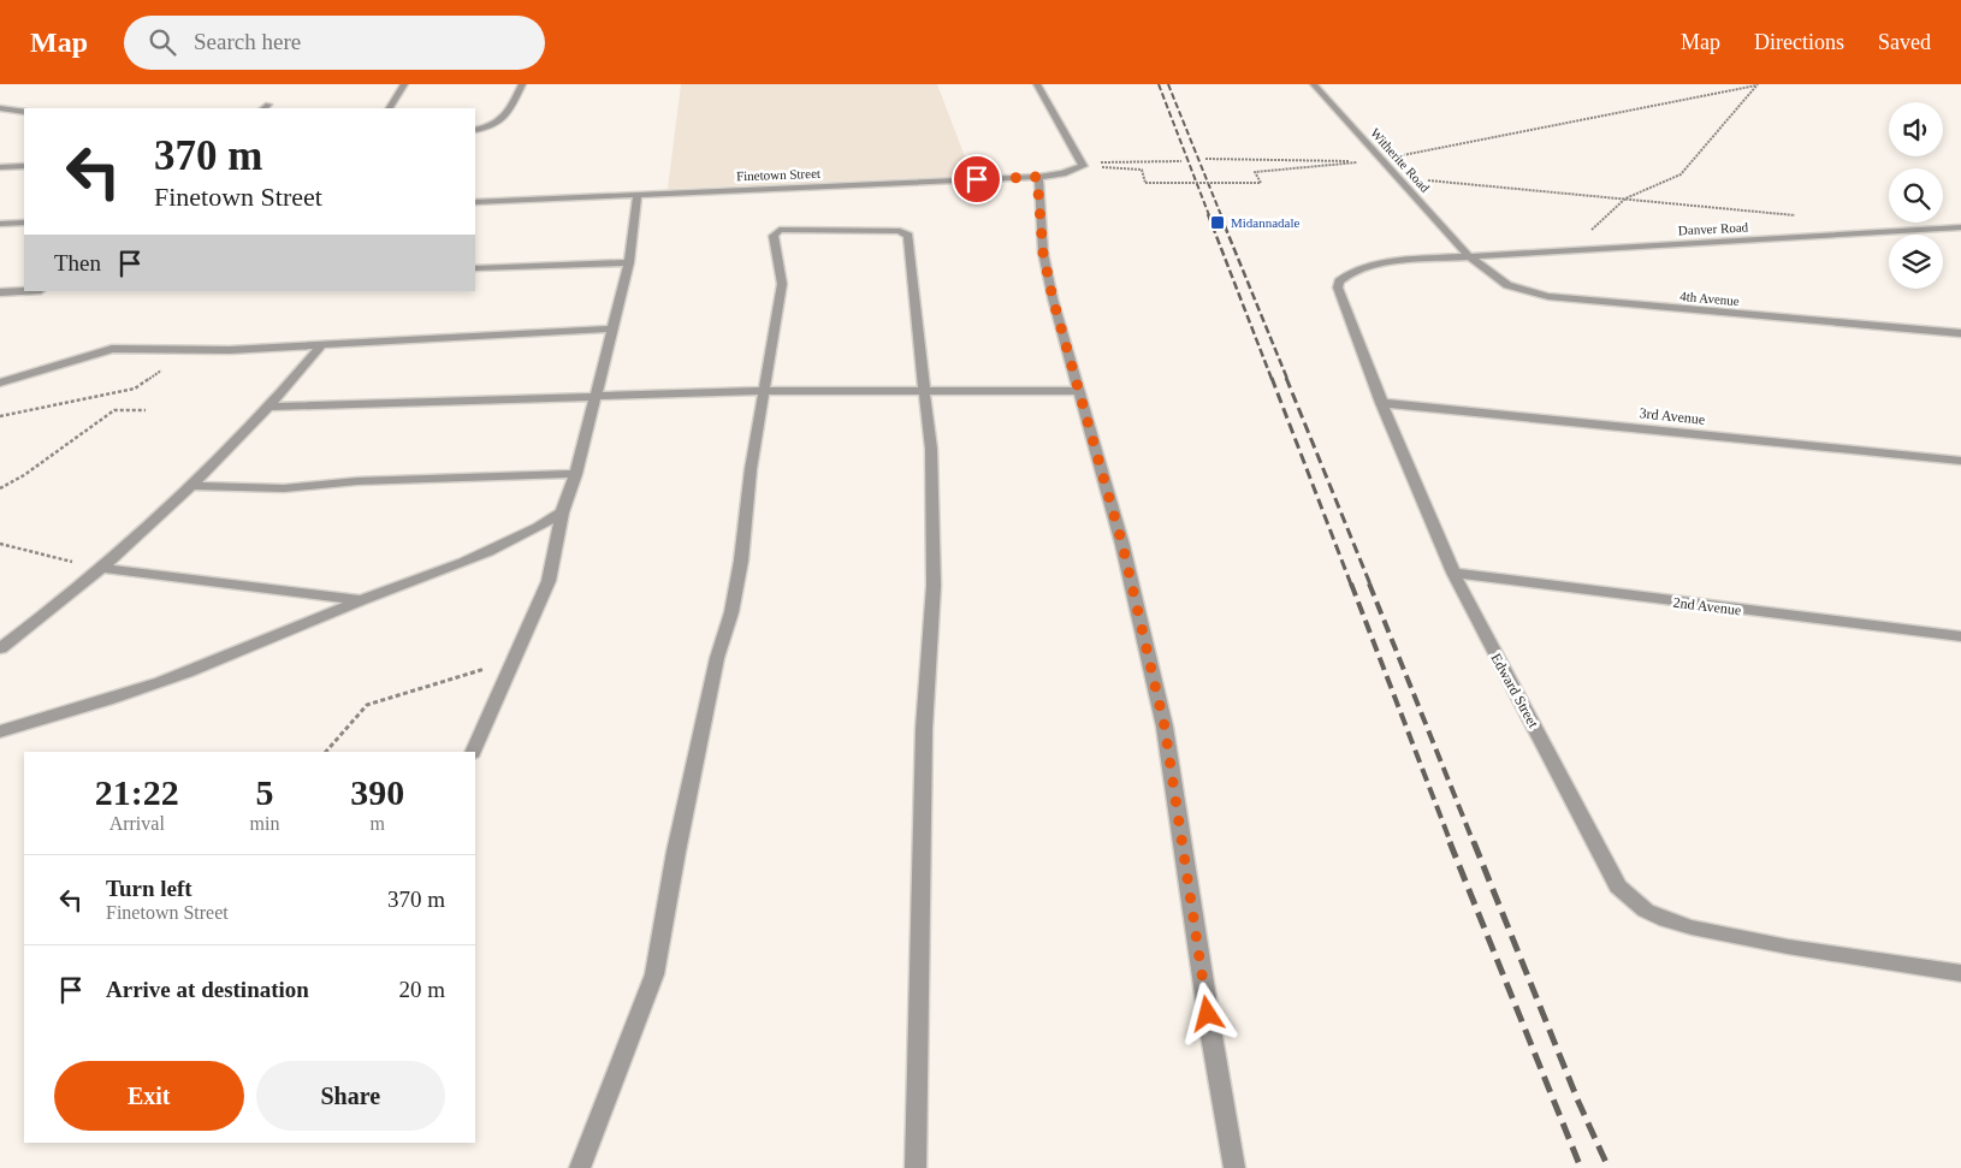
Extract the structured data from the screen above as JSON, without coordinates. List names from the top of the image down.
{
  "streets": {
    "street": [
      "Witherite Road",
      "Finetown Street",
      "Danver Road",
      "4th Avenue",
      "3rd Avenue",
      "2nd Avenue",
      "Edward Street"
    ]
  },
  "crossings": [
    ["Witherite Road", "Danver Road"],
    ["Witherite Road", "4th Avenue"],
    ["Witherite Road", "Edward Street"],
    ["Danver Road", "4th Avenue"],
    ["Danver Road", "Edward Street"],
    ["4th Avenue", "Edward Street"],
    ["3rd Avenue", "Edward Street"],
    ["2nd Avenue", "Edward Street"]
  ],
  "places": {
    "transit": ["Midannadale"]
  },
  "page": {
    "header": "Map",
    "search": "Search here",
    "nav": ["Map", "Directions", "Saved"],
    "turn": ["370 m", "Finetown Street"],
    "then": "Then",
    "eta": [
      "21:22",
      "Arrival",
      "5",
      "min",
      "390",
      "m"
    ],
    "list": [
      {
        "name": "Turn left",
        "note": "Finetown Street",
        "value": "370 m"
      },
      {
        "name": "Arrive at destination",
        "value": "20 m"
      }
    ],
    "buttons": ["Exit", "Share"]
  }
}
